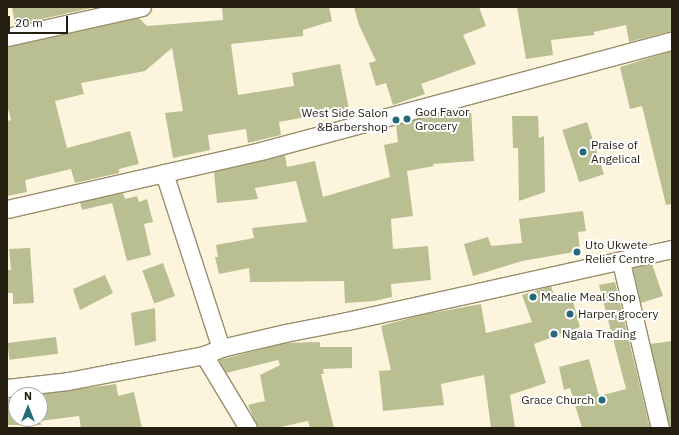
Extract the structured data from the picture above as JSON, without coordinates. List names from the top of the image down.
{
  "places": [
    "God Favor Grocery",
    "West Side Salon &Barbershop",
    "Praise of Angelical",
    "Uto Ukwete Relief Centre",
    "Mealie Meal Shop",
    "Harper grocery",
    "Ngala Trading",
    "Grace Church"
  ],
  "scale_bar": "20 m",
  "north": "top"
}
